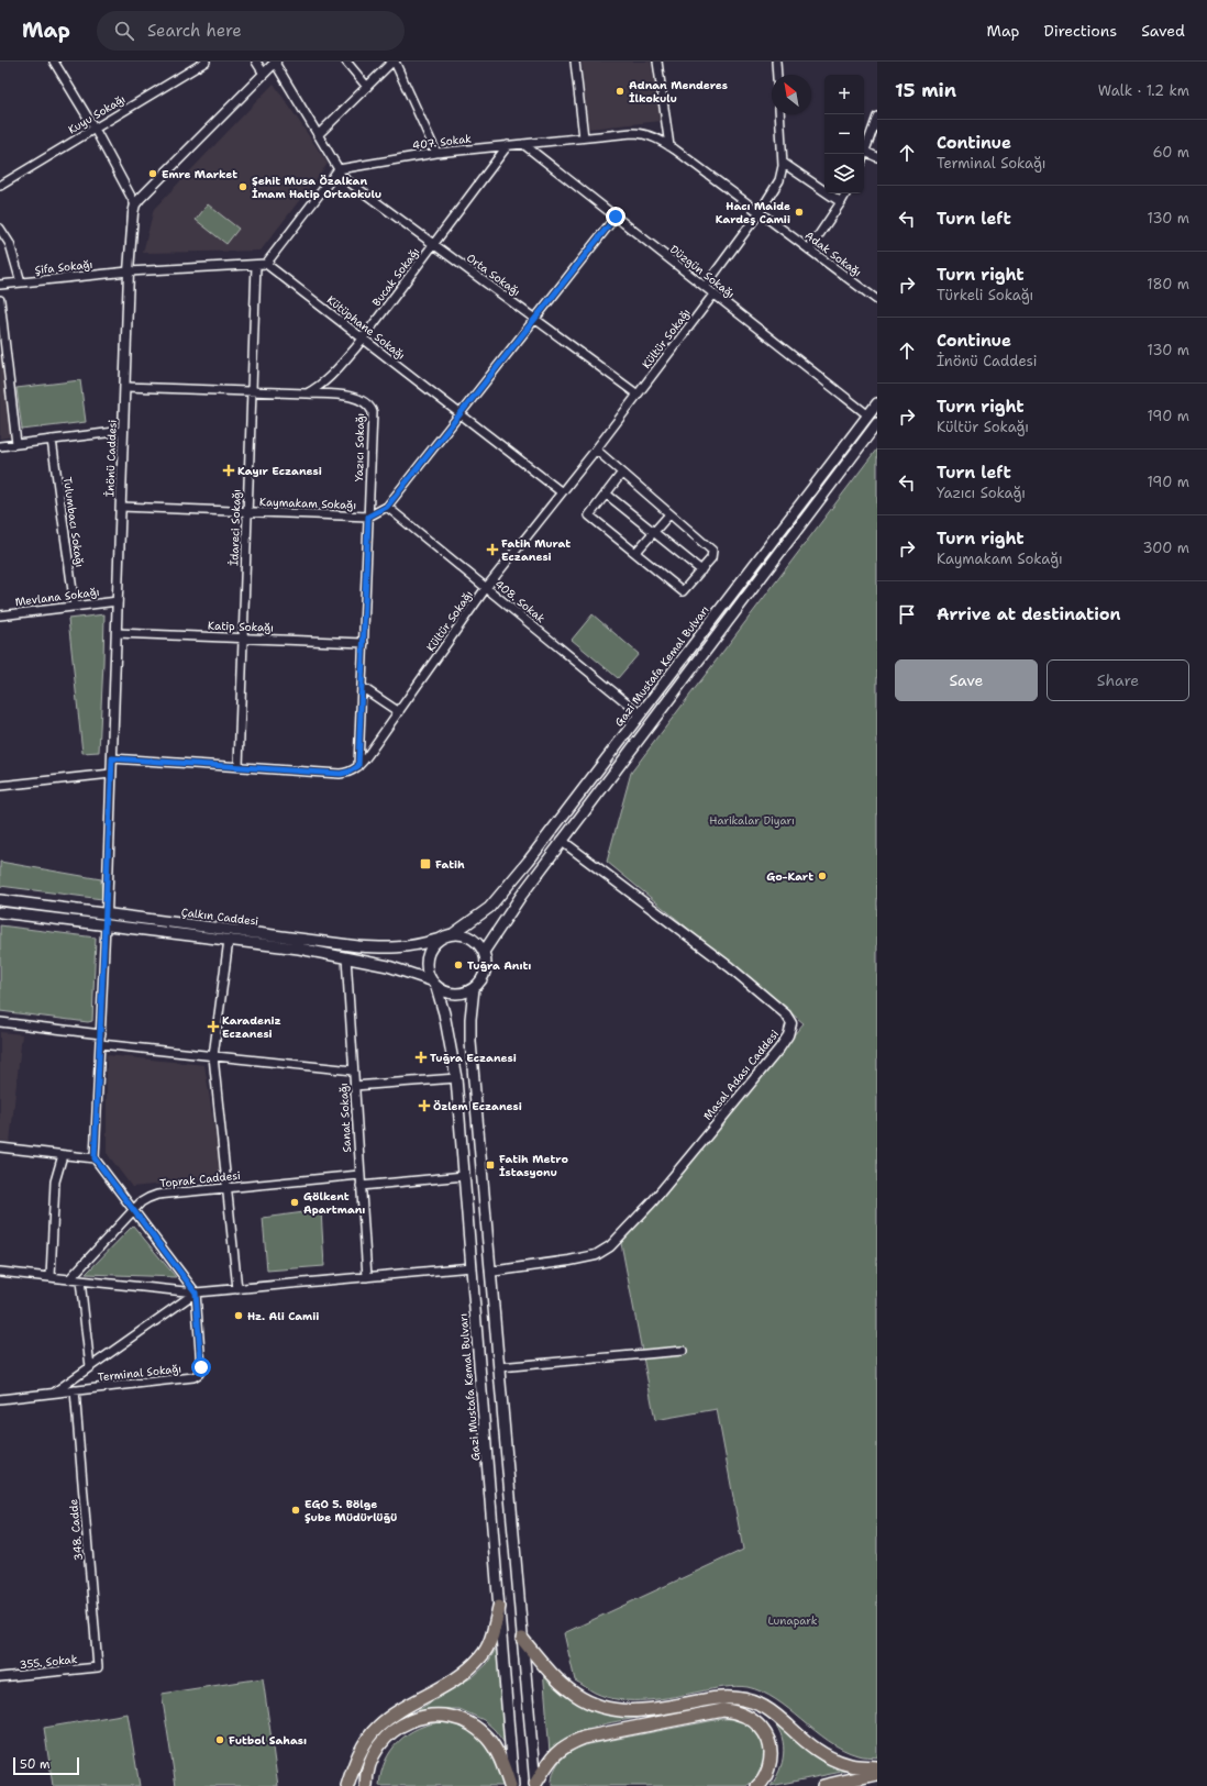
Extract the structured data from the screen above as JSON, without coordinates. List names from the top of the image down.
{
  "streets": {
    "main road": ["Gazi Mustafa Kemal Bulvarı", "Çalkın Caddesi"],
    "street": [
      "Kuyu Sokağı",
      "407. Sokak",
      "Adak Sokağı",
      "Şifa Sokağı",
      "Düzgün Sokağı",
      "Orta Sokağı",
      "Bucak Sokağı",
      "Kütüphane Sokağı",
      "Kültür Sokağı",
      "Yazıcı Sokağı",
      "İnönü Caddesi",
      "Kaymakam Sokağı",
      "Tulumbacı Sokağı",
      "İdareci Sokağı",
      "Mevlana Sokağı",
      "408. Sokak",
      "Katip Sokağı",
      "Masal Adası Caddesi",
      "Sanat Sokağı",
      "Toprak Caddesi",
      "Terminal Sokağı",
      "348. Cadde",
      "355. Sokak"
    ]
  },
  "crossings": [
    ["407. Sokak", "Adak Sokağı"],
    ["407. Sokak", "Düzgün Sokağı"],
    ["407. Sokak", "Orta Sokağı"],
    ["407. Sokak", "Bucak Sokağı"],
    ["Şifa Sokağı", "İnönü Caddesi"],
    ["Düzgün Sokağı", "Kültür Sokağı"],
    ["Düzgün Sokağı", "Kaymakam Sokağı"],
    ["Düzgün Sokağı", "Gazi Mustafa Kemal Bulvarı"],
    ["Orta Sokağı", "Bucak Sokağı"],
    ["Orta Sokağı", "Kültür Sokağı"],
    ["Orta Sokağı", "Kaymakam Sokağı"],
    ["Bucak Sokağı", "Kütüphane Sokağı"],
    ["Bucak Sokağı", "Yazıcı Sokağı"],
    ["Kütüphane Sokağı", "Kültür Sokağı"],
    ["Kütüphane Sokağı", "Kaymakam Sokağı"],
    ["Kültür Sokağı", "Yazıcı Sokağı"],
    ["Kültür Sokağı", "408. Sokak"],
    ["Yazıcı Sokağı", "Kaymakam Sokağı"],
    ["Yazıcı Sokağı", "Katip Sokağı"],
    ["İnönü Caddesi", "Kaymakam Sokağı"],
    ["İnönü Caddesi", "Mevlana Sokağı"],
    ["İnönü Caddesi", "Katip Sokağı"],
    ["İnönü Caddesi", "Çalkın Caddesi"],
    ["Kaymakam Sokağı", "İdareci Sokağı"],
    ["Kaymakam Sokağı", "408. Sokak"],
    ["Tulumbacı Sokağı", "Mevlana Sokağı"],
    ["İdareci Sokağı", "Katip Sokağı"],
    ["408. Sokak", "Gazi Mustafa Kemal Bulvarı"],
    ["Gazi Mustafa Kemal Bulvarı", "Çalkın Caddesi"],
    ["Çalkın Caddesi", "Sanat Sokağı"],
    ["Sanat Sokağı", "Toprak Caddesi"],
    ["Terminal Sokağı", "348. Cadde"],
    ["348. Cadde", "355. Sokak"]
  ],
  "parks": ["Harikalar Diyarı", "Lunapark"],
  "places": {
    "other": [
      "Adnan Menderes İlkokulu",
      "Emre Market",
      "Şehit Musa Özalkan İmam Hatip Ortaokulu",
      "Hacı Maide Kardeş Camii",
      "Go-Kart",
      "Tuğra Anıtı",
      "Gölkent Apartmanı",
      "Hz. Ali Camii",
      "EGO 5. Bölge Şube Müdürlüğü",
      "Futbol Sahası"
    ],
    "health": [
      "Kayır Eczanesi",
      "Fatih Murat Eczanesi",
      "Karadeniz Eczanesi",
      "Tuğra Eczanesi",
      "Özlem Eczanesi"
    ],
    "transit": ["Fatih", "Fatih Metro İstasyonu"]
  },
  "scale_bar": "50 m",
  "north": "top left",
  "page": {
    "header": "Map",
    "search": "Search here",
    "nav": ["Map", "Directions", "Saved"],
    "heading": ["15 min", "Walk · 1.2 km"],
    "map_buttons": ["+", "−"],
    "list": [
      ["Continue", "Terminal Sokağı", "60 m"],
      ["Turn left", "130 m"],
      ["Turn right", "Türkeli Sokağı", "180 m"],
      ["Continue", "İnönü Caddesi", "130 m"],
      ["Turn right", "Kültür Sokağı", "190 m"],
      ["Turn left", "Yazıcı Sokağı", "190 m"],
      ["Turn right", "Kaymakam Sokağı", "300 m"],
      "Arrive at destination"
    ],
    "buttons": ["Save", "Share"],
    "scale": "50 m"
  }
}
